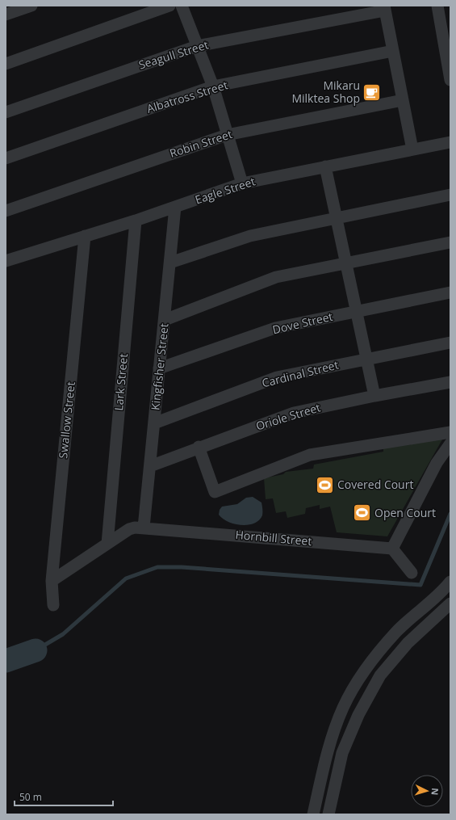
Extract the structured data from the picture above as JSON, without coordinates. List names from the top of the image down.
{
  "streets": {
    "street": [
      "Seagull Street",
      "Albatross Street",
      "Robin Street",
      "Eagle Street",
      "Dove Street",
      "Kingfisher Street",
      "Cardinal Street",
      "Lark Street",
      "Oriole Street",
      "Swallow Street",
      "Hornbill Street"
    ]
  },
  "crossings": [
    ["Eagle Street", "Kingfisher Street"],
    ["Eagle Street", "Lark Street"],
    ["Eagle Street", "Swallow Street"],
    ["Dove Street", "Kingfisher Street"],
    ["Kingfisher Street", "Cardinal Street"],
    ["Kingfisher Street", "Oriole Street"],
    ["Kingfisher Street", "Hornbill Street"],
    ["Lark Street", "Hornbill Street"],
    ["Swallow Street", "Hornbill Street"]
  ],
  "places": {
    "cafe": ["Mikaru Milktea Shop"],
    "sports": ["Covered Court", "Open Court"]
  },
  "scale_bar": "50 m",
  "north": "right"
}
